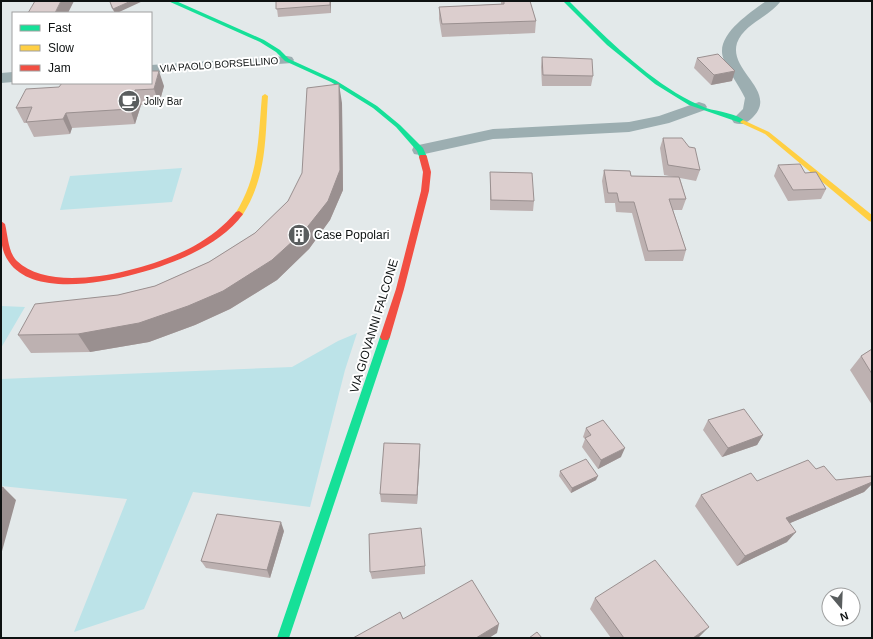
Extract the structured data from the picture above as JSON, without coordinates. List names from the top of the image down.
{
  "streets": {
    "street": ["VIA PAOLO BORSELLINO", "VIA GIOVANNI FALCONE"]
  },
  "crossings": [
    ["VIA PAOLO BORSELLINO", "VIA GIOVANNI FALCONE"]
  ],
  "places": {
    "cafe": ["Jolly Bar"],
    "building": ["Case Popolari"]
  },
  "legend": ["Fast", "Slow", "Jam"],
  "north": "bottom"
}
